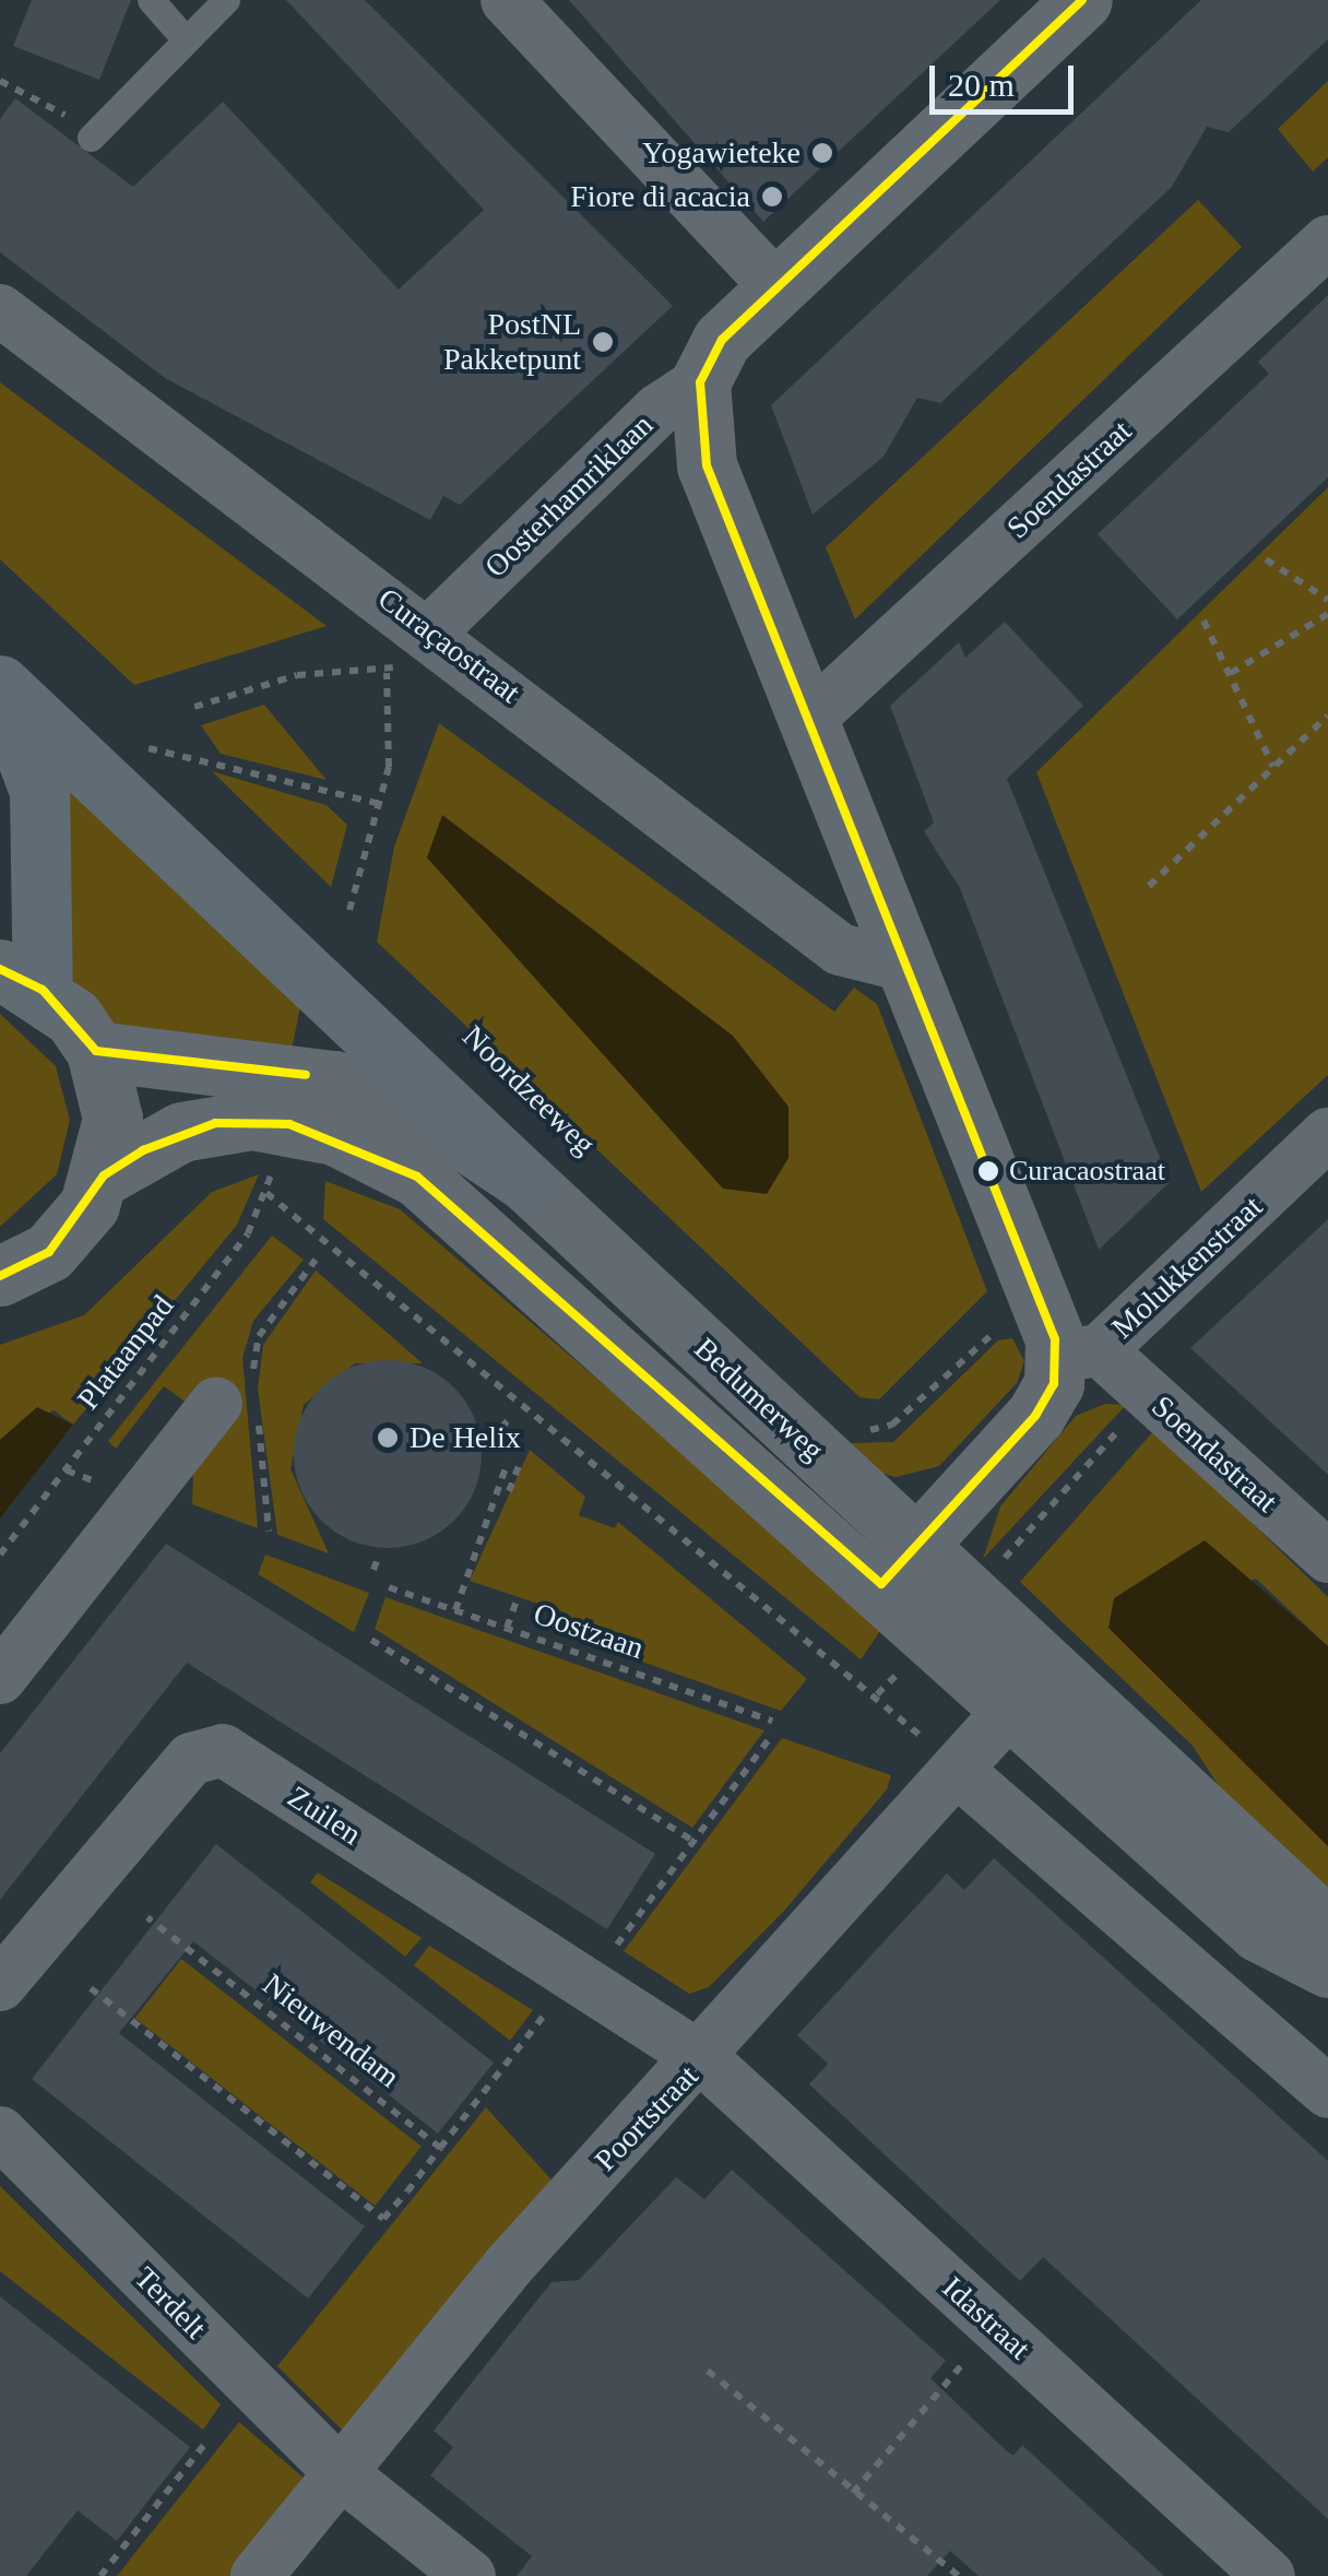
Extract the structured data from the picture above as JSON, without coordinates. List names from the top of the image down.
{
  "streets": {
    "main road": [
      "Soendastraat",
      "Oosterhamriklaan",
      "Molukkenstraat",
      "Bedumerweg"
    ],
    "street": [
      "Curaçaostraat",
      "Zuilen",
      "Poortstraat",
      "Terdelt",
      "Idastraat"
    ],
    "path": ["Plataanpad", "Oostzaan", "Nieuwendam"]
  },
  "crossings": [
    ["Soendastraat", "Oosterhamriklaan"],
    ["Soendastraat", "Curaçaostraat"],
    ["Soendastraat", "Molukkenstraat"],
    ["Oosterhamriklaan", "Curaçaostraat"],
    ["Molukkenstraat", "Bedumerweg"],
    ["Bedumerweg", "Poortstraat"],
    ["Zuilen", "Poortstraat"],
    ["Zuilen", "Idastraat"],
    ["Poortstraat", "Terdelt"],
    ["Poortstraat", "Idastraat"]
  ],
  "places": [
    "Yogawieteke",
    "Fiore di acacia",
    "PostNL Pakketpunt",
    "Curacaostraat",
    "De Helix"
  ],
  "scale_bar": "20 m"
}
